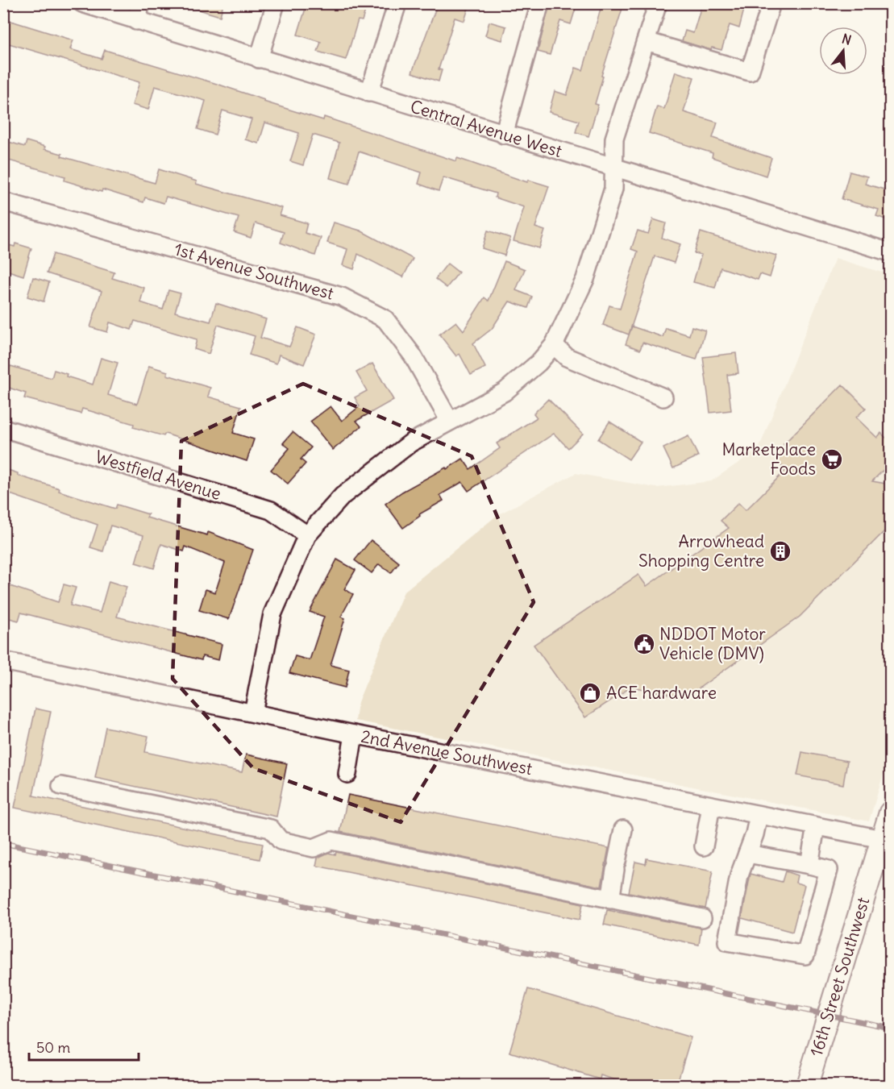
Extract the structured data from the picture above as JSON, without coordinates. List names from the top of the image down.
{
  "streets": {
    "main road": ["16th Street Southwest"],
    "street": [
      "Central Avenue West",
      "1st Avenue Southwest",
      "Westfield Avenue",
      "2nd Avenue Southwest"
    ]
  },
  "crossings": [
    ["2nd Avenue Southwest", "16th Street Southwest"]
  ],
  "places": {
    "supermarket": ["Marketplace Foods"],
    "building": ["Arrowhead Shopping Centre"],
    "public building": ["NDDOT Motor Vehicle (DMV)"],
    "shop": ["ACE hardware"]
  },
  "scale_bar": "50 m",
  "north": "top"
}
